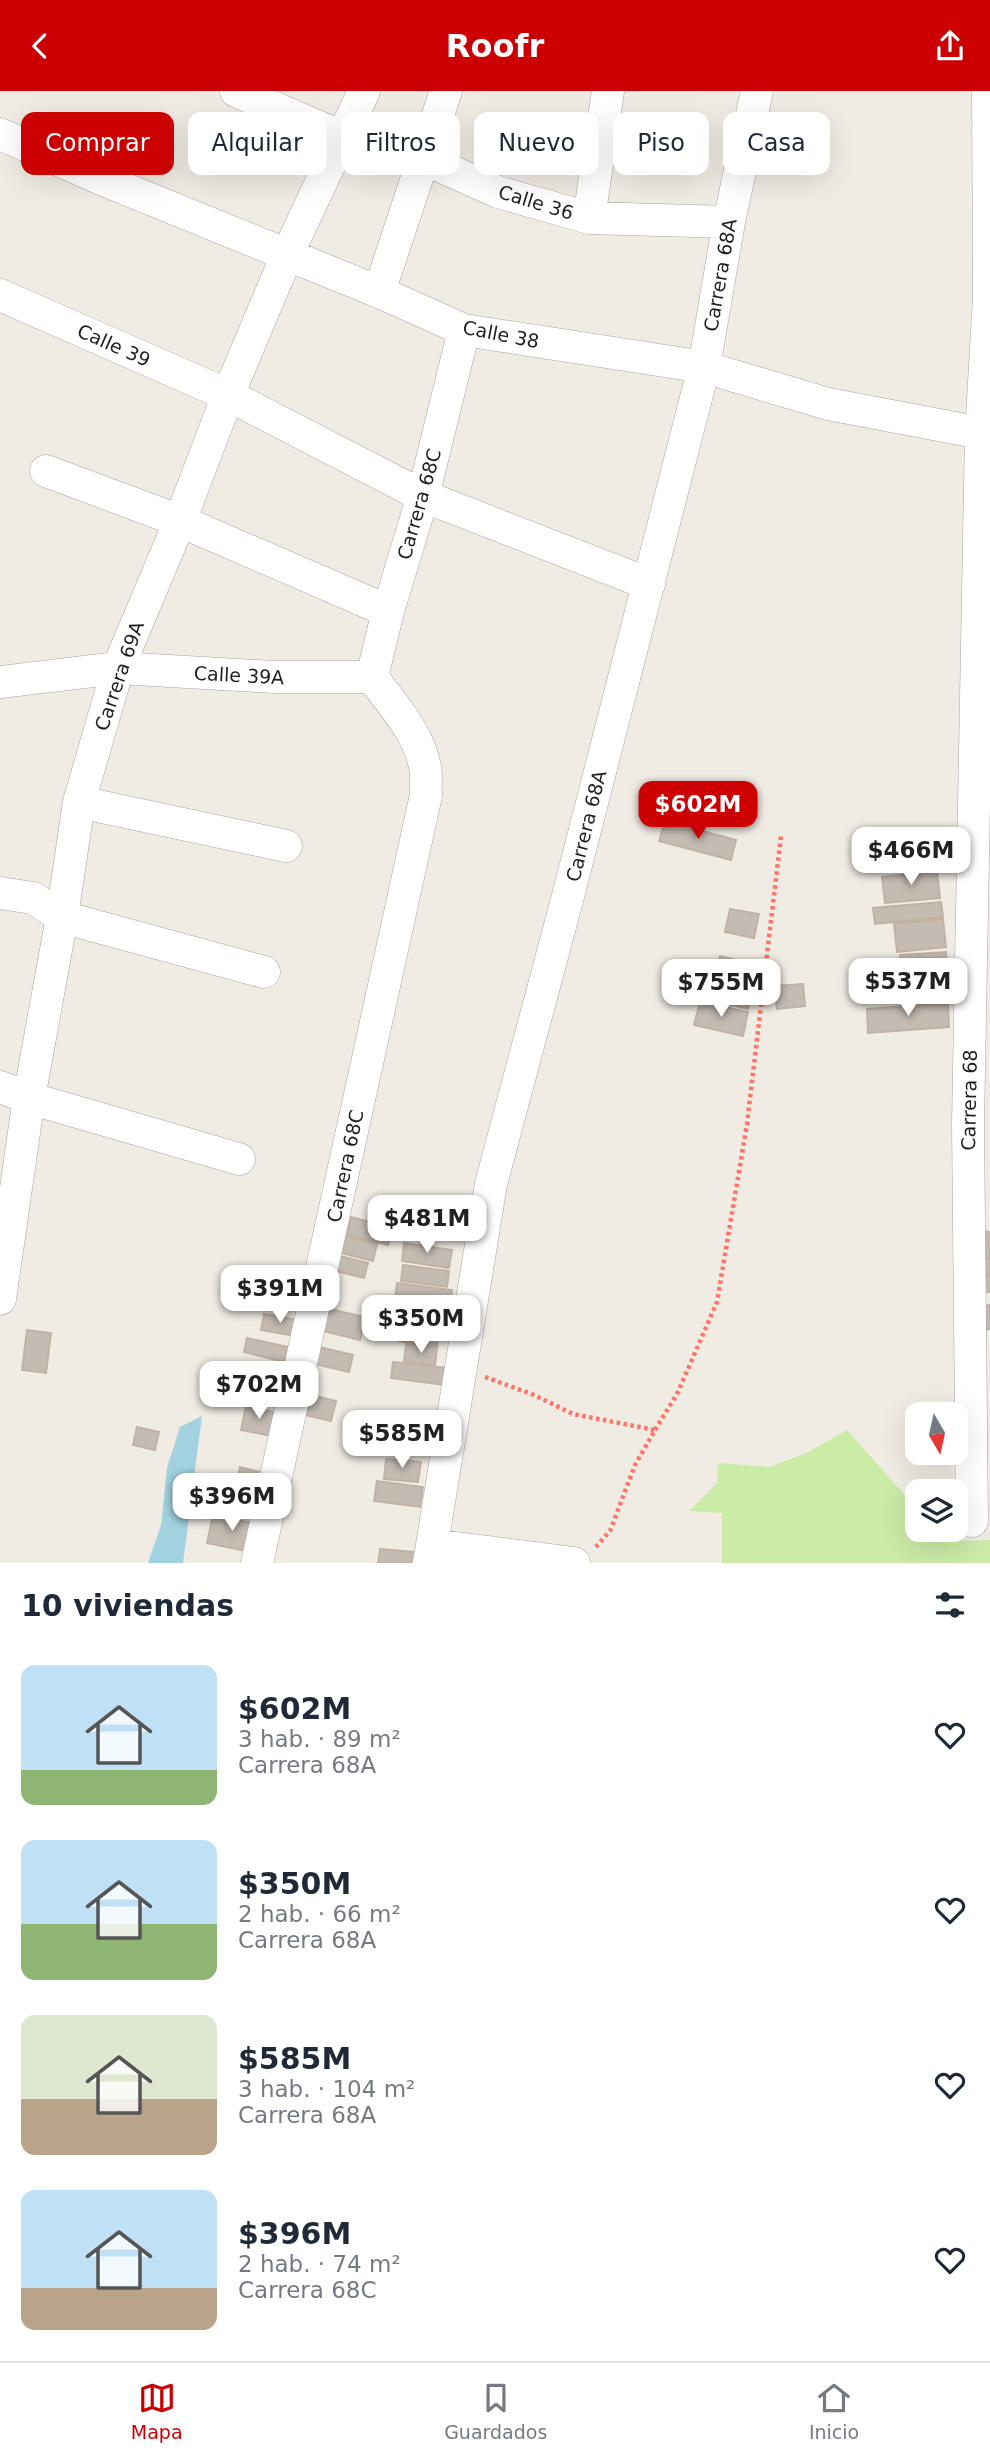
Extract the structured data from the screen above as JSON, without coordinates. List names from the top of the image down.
{
  "streets": {
    "street": [
      "Calle 36",
      "Carrera 68A",
      "Calle 38",
      "Calle 39",
      "Carrera 68C",
      "Calle 39A",
      "Carrera 69A",
      "Carrera 68"
    ]
  },
  "crossings": [
    ["Calle 36", "Carrera 68A"],
    ["Carrera 68A", "Calle 38"],
    ["Carrera 68A", "Calle 39"],
    ["Calle 38", "Carrera 68C"],
    ["Calle 38", "Carrera 69A"],
    ["Calle 38", "Carrera 68"],
    ["Calle 39", "Carrera 68C"],
    ["Calle 39", "Carrera 69A"],
    ["Carrera 68C", "Calle 39A"],
    ["Calle 39A", "Carrera 69A"]
  ],
  "north": "bottom",
  "page": {
    "header": "Roofr",
    "chip": [
      "Comprar",
      "Alquilar",
      "Filtros",
      "Nuevo",
      "Piso",
      "Casa"
    ],
    "price": [
      "$602M",
      "$466M",
      "$537M",
      "$755M",
      "$481M",
      "$391M",
      "$350M",
      "$702M",
      "$585M",
      "$396M"
    ],
    "heading": "10 viviendas",
    "list": [
      {
        "name": "$602M",
        "note": "3 hab. · 89 m² · Carrera 68A"
      },
      {
        "name": "$350M",
        "note": "2 hab. · 66 m² · Carrera 68A"
      },
      {
        "name": "$585M",
        "note": "3 hab. · 104 m² · Carrera 68A"
      },
      {
        "name": "$396M",
        "note": "2 hab. · 74 m² · Carrera 68C"
      }
    ],
    "tabs": ["Mapa", "Guardados", "Inicio"]
  }
}
